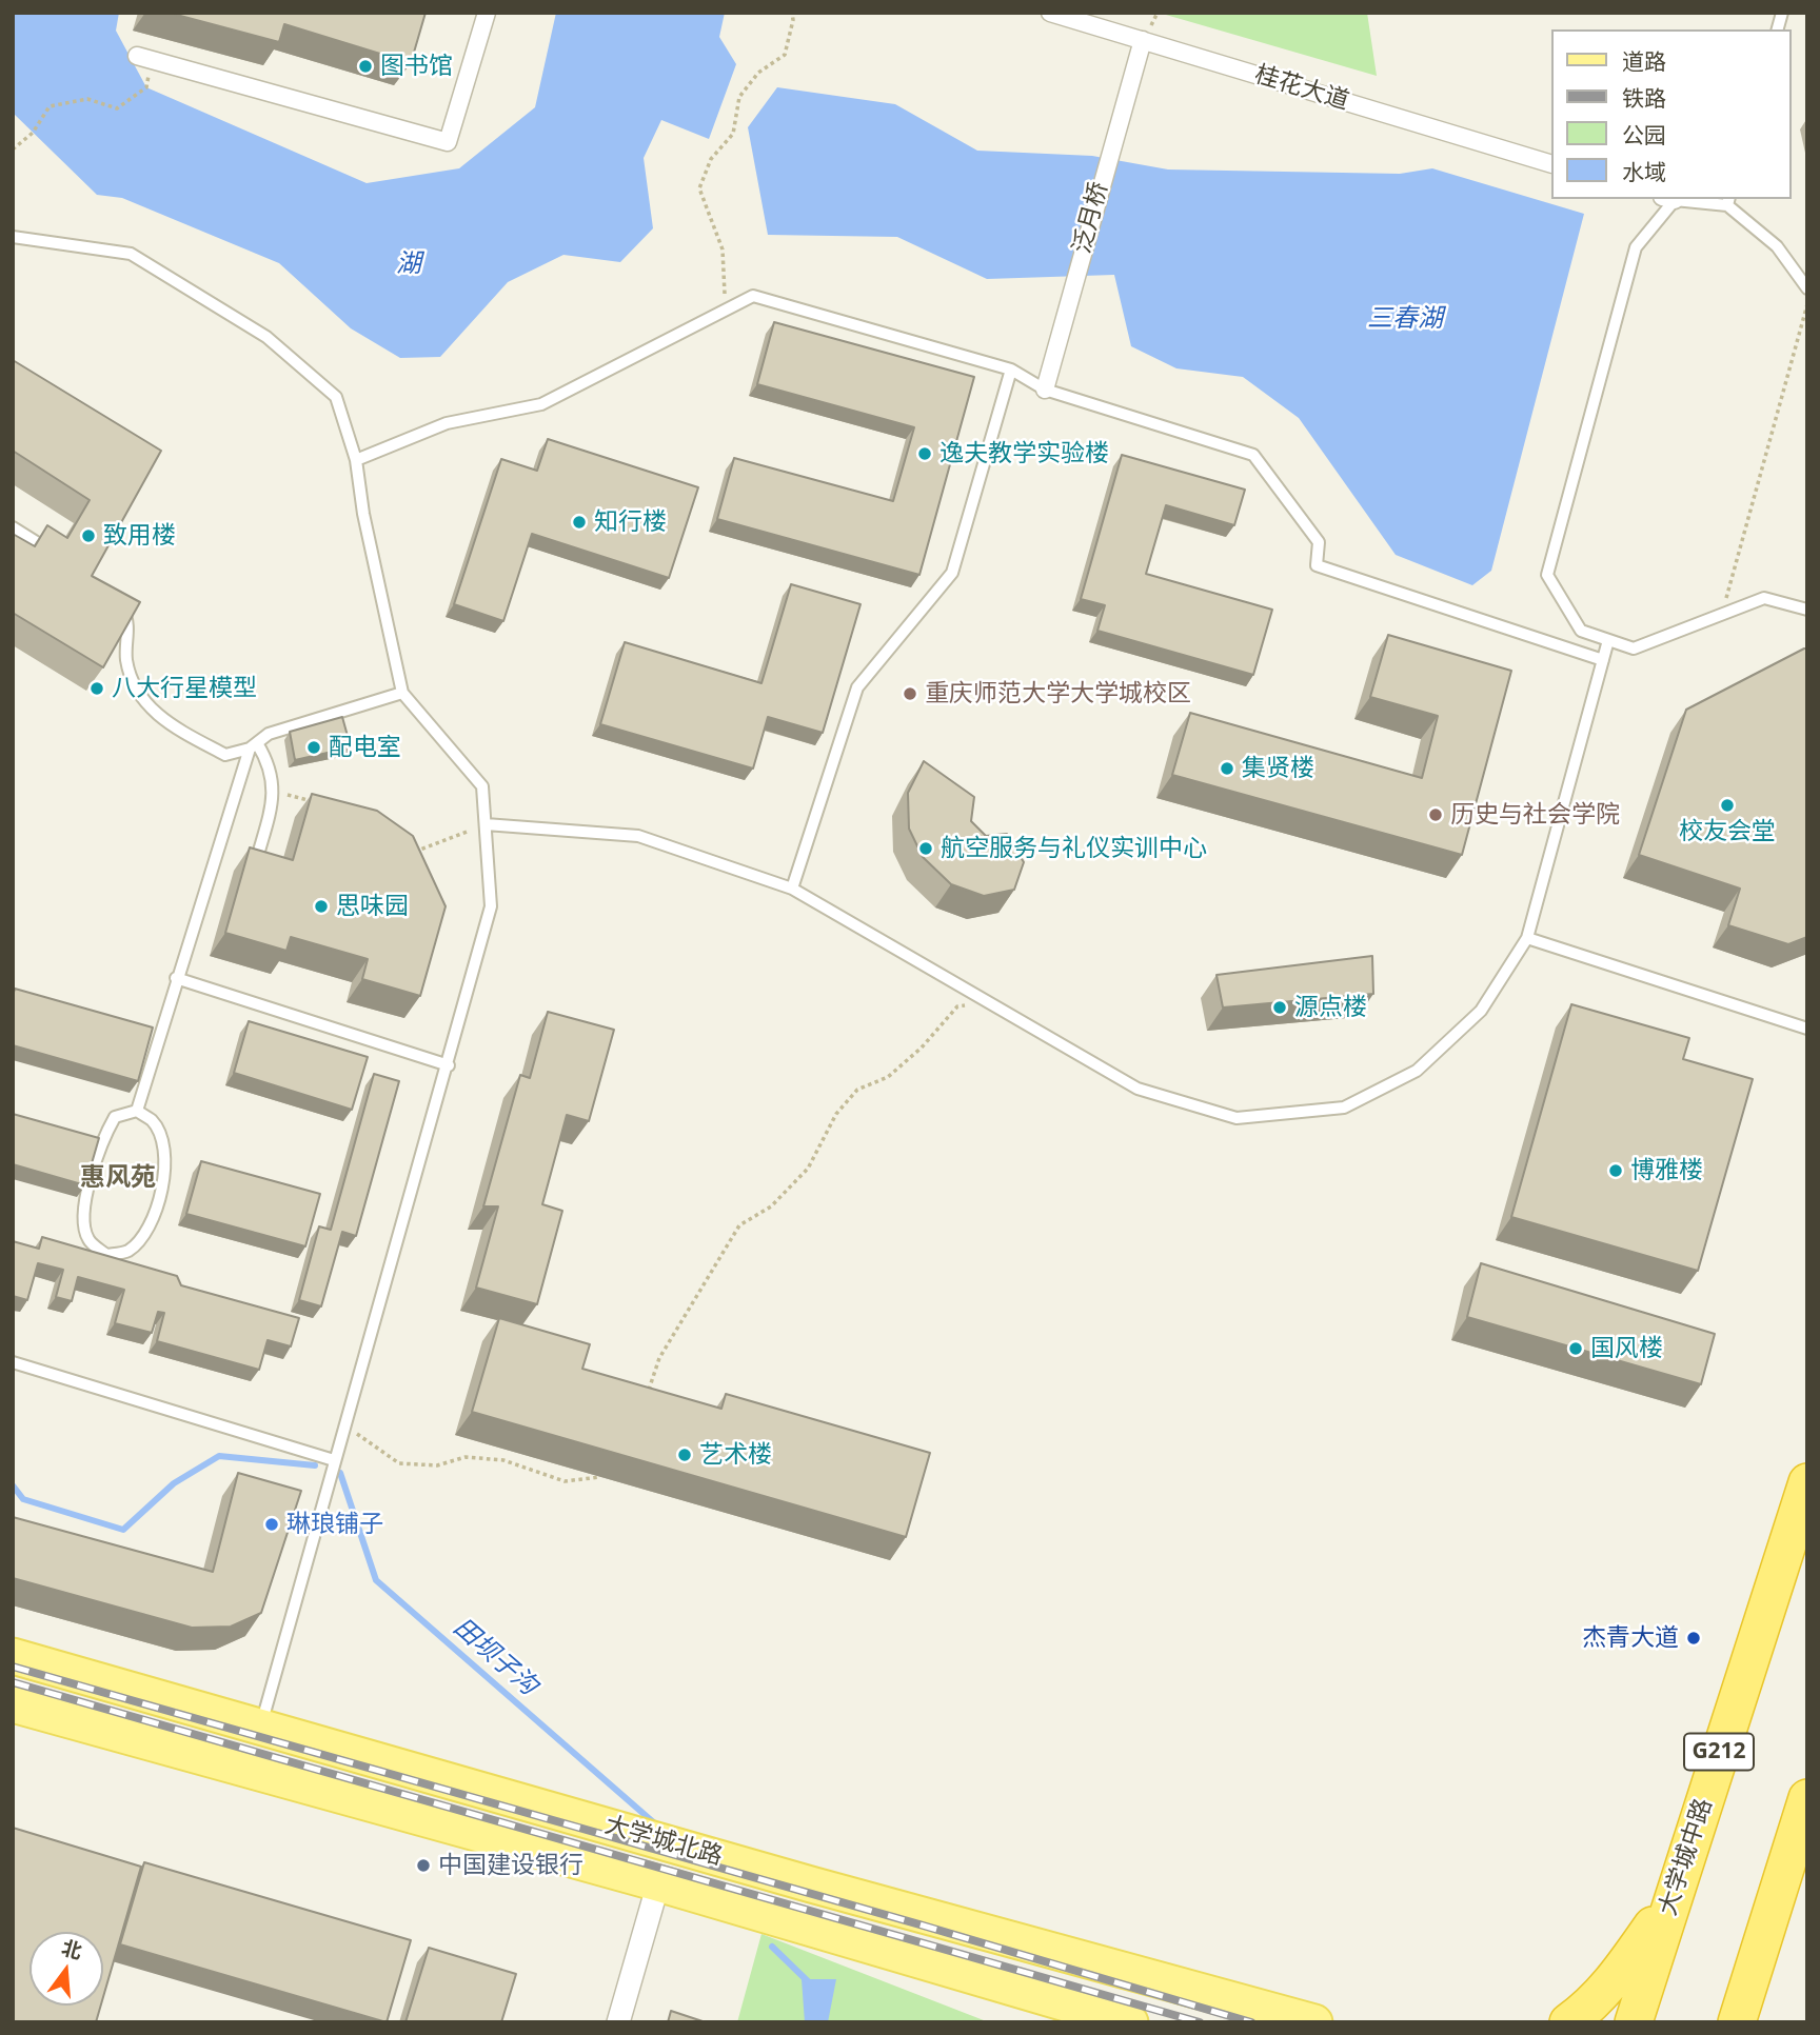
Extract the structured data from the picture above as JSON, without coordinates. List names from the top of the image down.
{
  "streets": {
    "highway": ["G212", "大学城中路"],
    "main road": ["大学城北路"],
    "street": ["桂花大道", "泛月桥"]
  },
  "crossings": [
    ["桂花大道", "泛月桥"]
  ],
  "districts": ["惠风苑"],
  "water": ["湖", "三春湖", "田坝子沟"],
  "places": [
    "图书馆",
    "逸夫教学实验楼",
    "知行楼",
    "致用楼",
    "八大行星模型",
    "重庆师范大学大学城校区",
    "配电室",
    "集贤楼",
    "校友会堂",
    "历史与社会学院",
    "航空服务与礼仪实训中心",
    "思味园",
    "源点楼",
    "博雅楼",
    "国风楼",
    "艺术楼",
    "琳琅铺子",
    "杰青大道",
    "中国建设银行"
  ],
  "legend": [
    "道路",
    "铁路",
    "公园",
    "水域"
  ],
  "north": "top"
}
